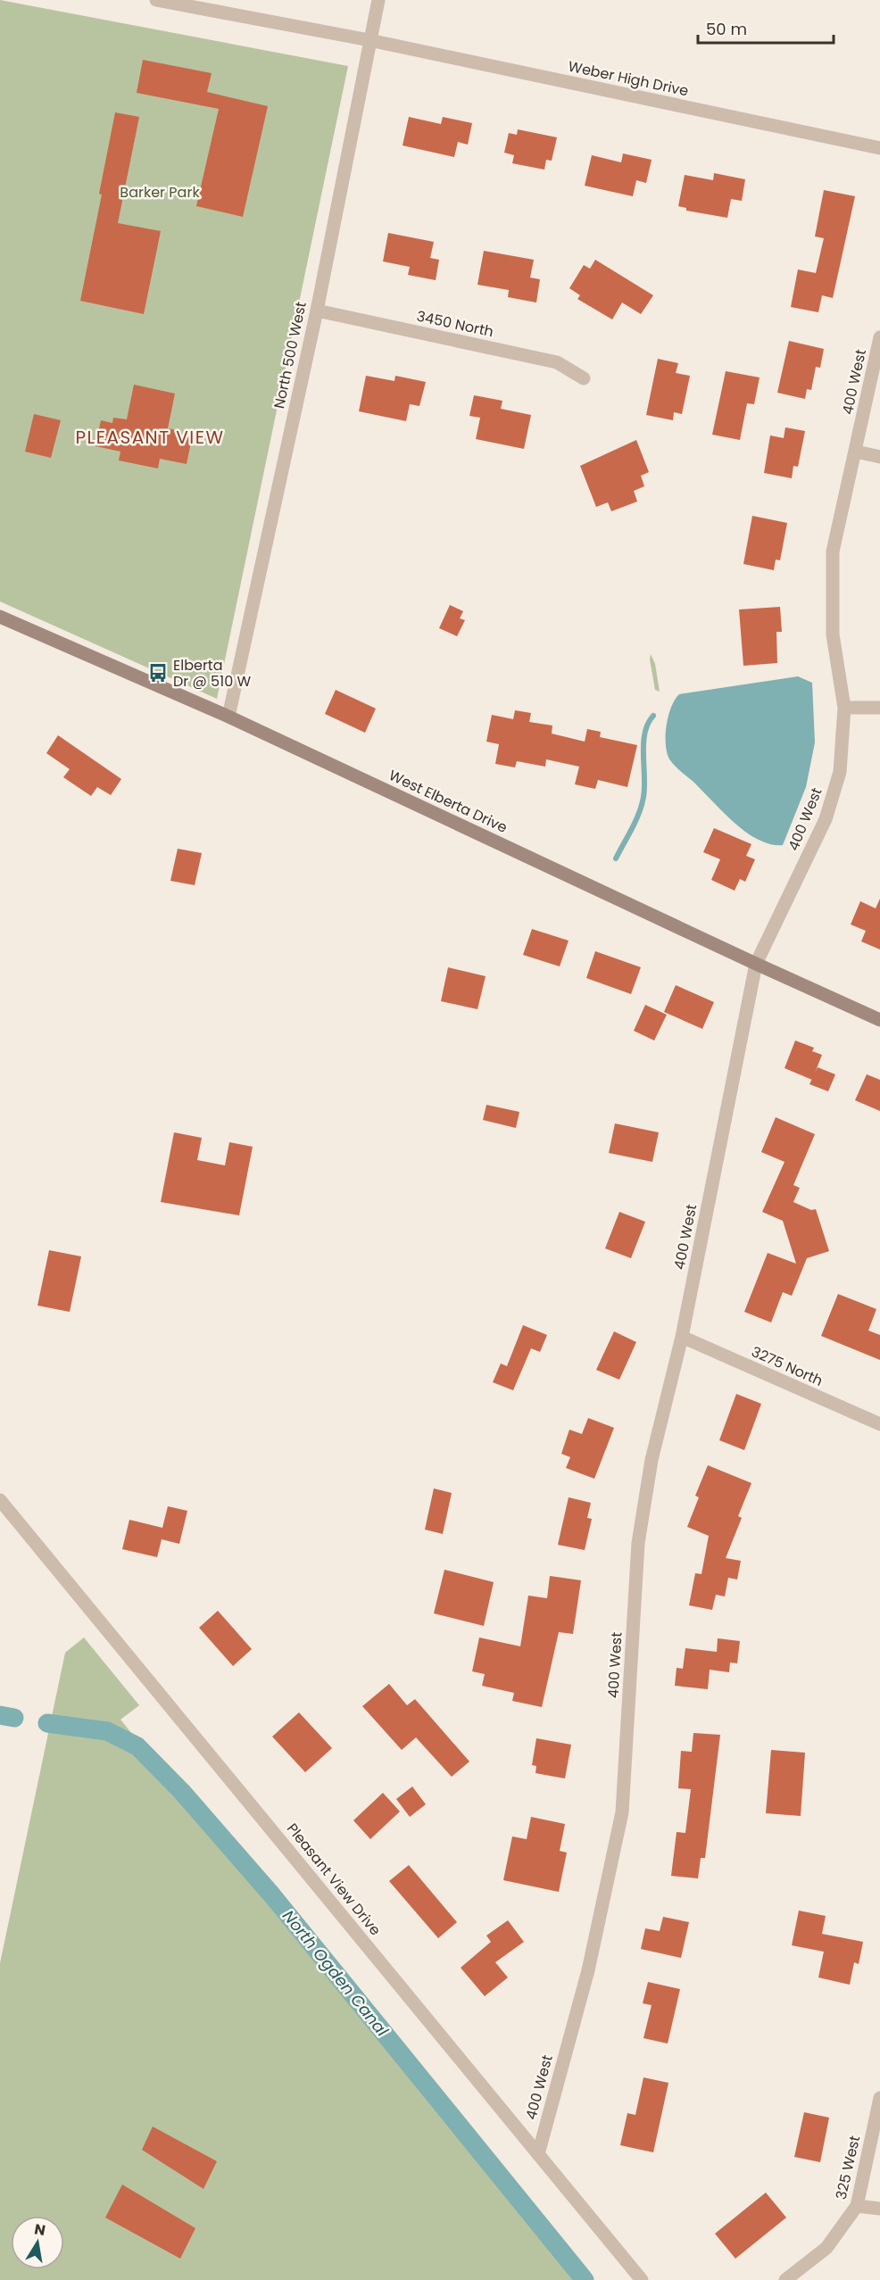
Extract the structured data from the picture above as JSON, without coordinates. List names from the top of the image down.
{
  "streets": {
    "main road": ["West Elberta Drive"],
    "street": [
      "Weber High Drive",
      "3450 North",
      "North 500 West",
      "400 West",
      "3275 North",
      "Pleasant View Drive",
      "325 West"
    ]
  },
  "crossings": [
    ["Weber High Drive", "North 500 West"],
    ["3450 North", "North 500 West"],
    ["North 500 West", "West Elberta Drive"],
    ["400 West", "West Elberta Drive"],
    ["400 West", "3275 North"],
    ["400 West", "Pleasant View Drive"]
  ],
  "districts": ["PLEASANT VIEW"],
  "water": ["North Ogden Canal"],
  "parks": ["Barker Park"],
  "places": {
    "bus stop": ["Elberta Dr @ 510 W"]
  },
  "scale_bar": "50 m",
  "north": "top"
}
